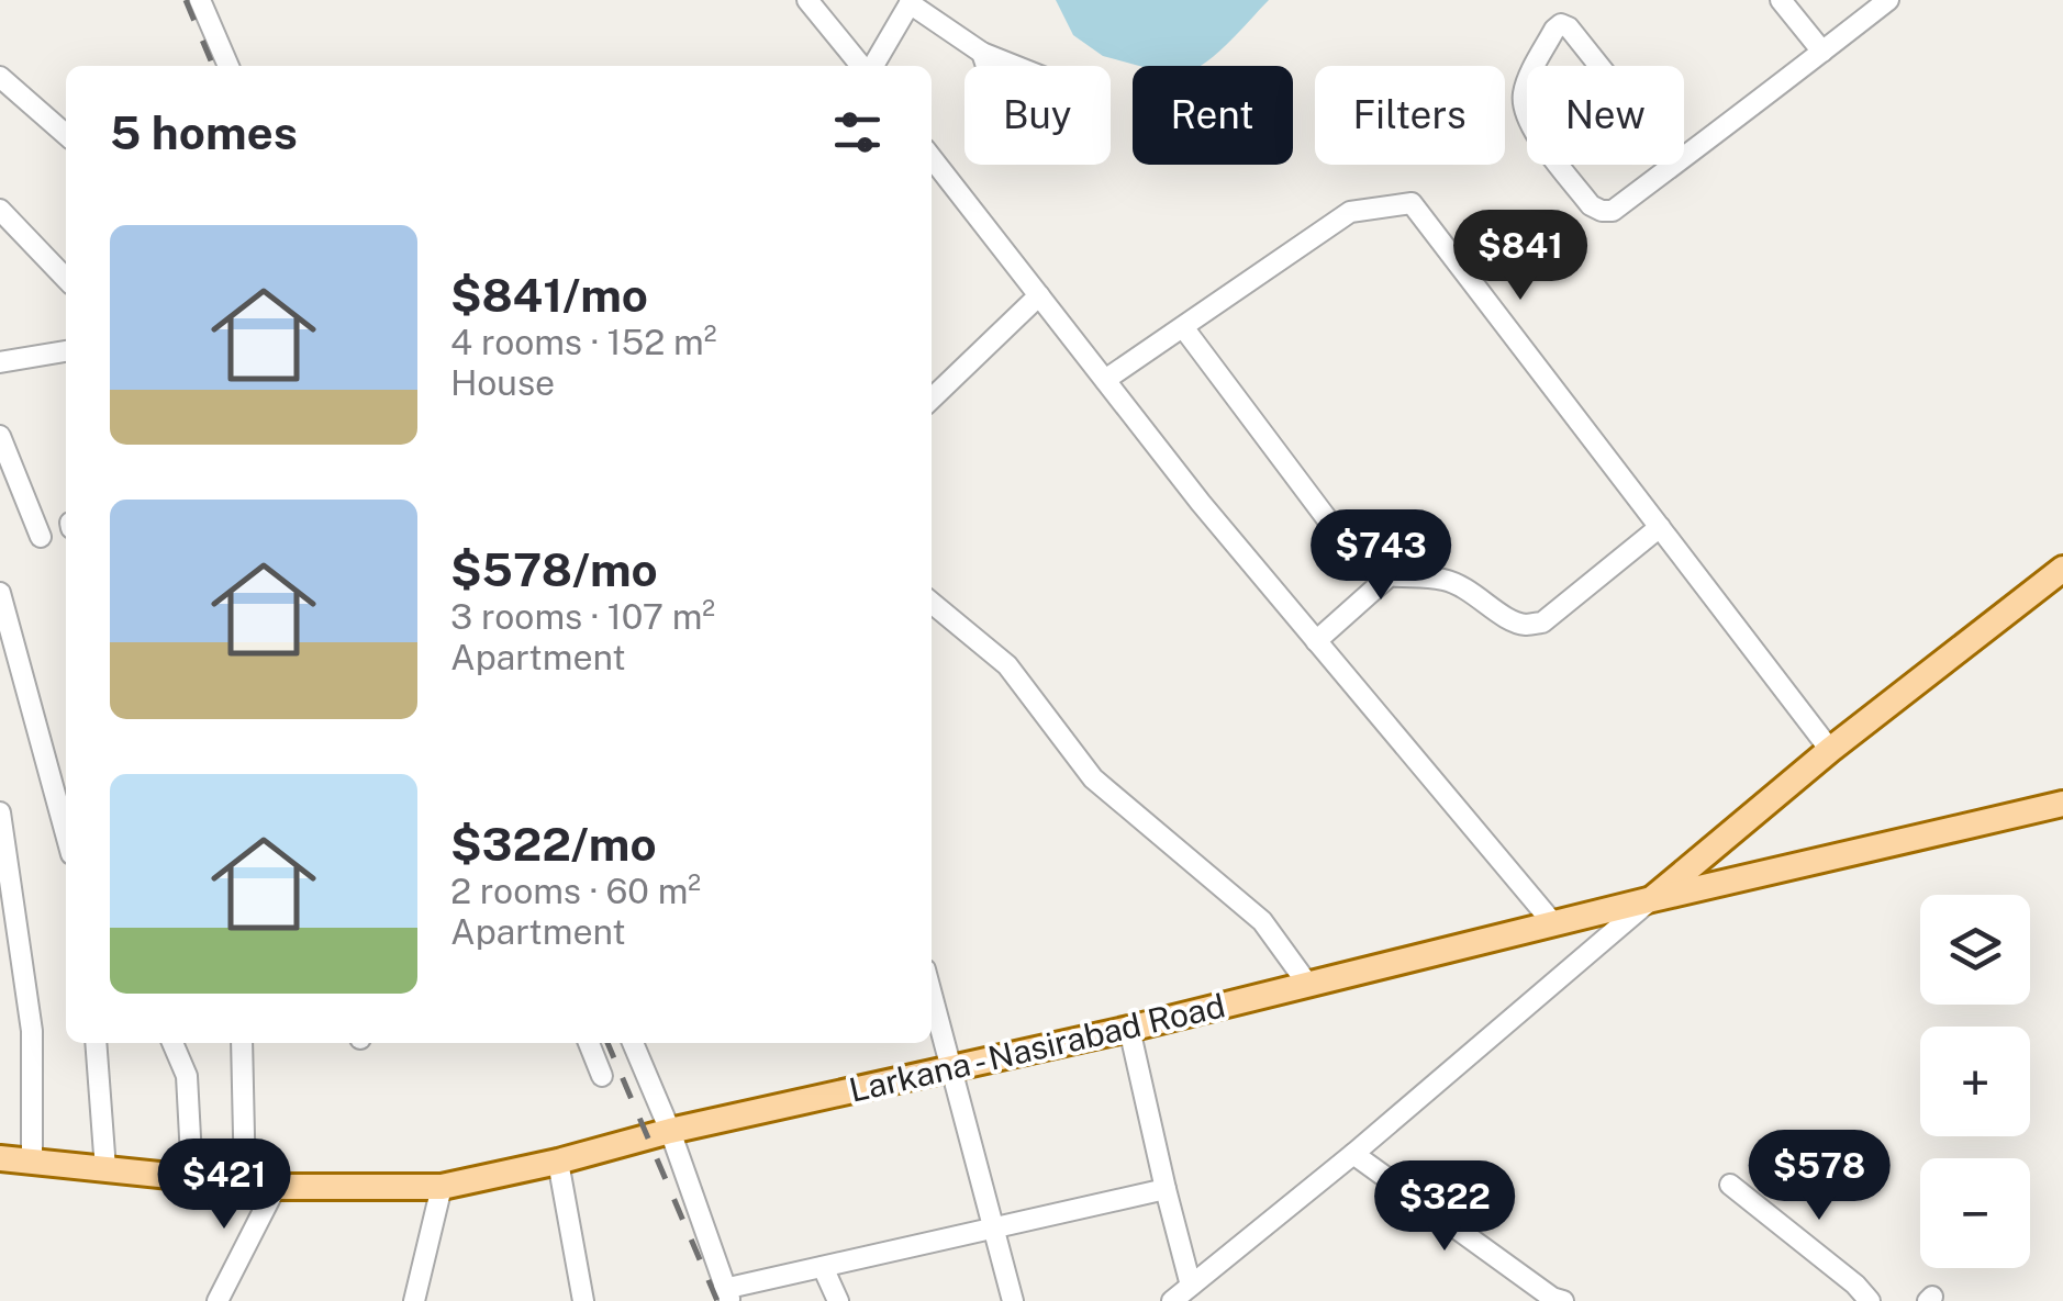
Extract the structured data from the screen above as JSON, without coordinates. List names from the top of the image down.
{
  "streets": {
    "main road": ["Larkana - Nasirabad Road"]
  },
  "page": {
    "chip": [
      "Buy",
      "Rent",
      "Filters",
      "New"
    ],
    "heading": "5 homes",
    "list": [
      {
        "name": "$841/mo",
        "note": "4 rooms · 152 m² · House"
      },
      {
        "name": "$578/mo",
        "note": "3 rooms · 107 m² · Apartment"
      },
      {
        "name": "$322/mo",
        "note": "2 rooms · 60 m² · Apartment"
      }
    ],
    "price": [
      "$841",
      "$743",
      "$578",
      "$421",
      "$322"
    ],
    "map_buttons": ["+", "−"]
  }
}
